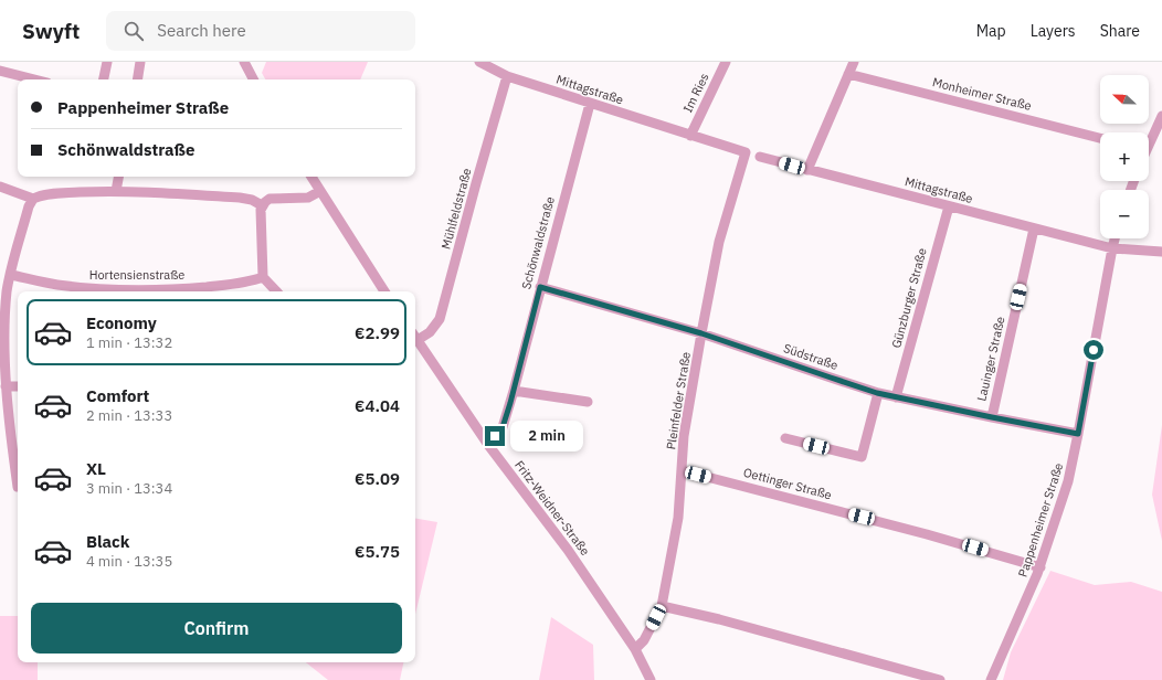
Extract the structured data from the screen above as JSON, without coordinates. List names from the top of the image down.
{
  "streets": {
    "street": [
      "Mittagstraße",
      "Im Ries",
      "Monheimer Straße",
      "Mühlfeldstraße",
      "Schönwaldstraße",
      "Hortensienstraße",
      "Günzburger Straße",
      "Südstraße",
      "Lauinger Straße",
      "Pleinfelder Straße",
      "Oettinger Straße",
      "Fritz-Weidner-Straße",
      "Pappenheimer Straße"
    ]
  },
  "crossings": [
    ["Mittagstraße", "Im Ries"],
    ["Mittagstraße", "Mühlfeldstraße"],
    ["Mittagstraße", "Schönwaldstraße"],
    ["Mittagstraße", "Günzburger Straße"],
    ["Mittagstraße", "Lauinger Straße"],
    ["Mittagstraße", "Pleinfelder Straße"],
    ["Mittagstraße", "Pappenheimer Straße"],
    ["Mühlfeldstraße", "Fritz-Weidner-Straße"],
    ["Schönwaldstraße", "Südstraße"],
    ["Schönwaldstraße", "Fritz-Weidner-Straße"],
    ["Günzburger Straße", "Südstraße"],
    ["Südstraße", "Lauinger Straße"],
    ["Südstraße", "Pleinfelder Straße"],
    ["Südstraße", "Pappenheimer Straße"],
    ["Pleinfelder Straße", "Oettinger Straße"],
    ["Pleinfelder Straße", "Fritz-Weidner-Straße"],
    ["Oettinger Straße", "Pappenheimer Straße"]
  ],
  "north": "left",
  "page": {
    "header": "Swyft",
    "search": "Search here",
    "nav": ["Map", "Layers", "Share"],
    "map_buttons": ["+", "−"],
    "banner": ["Pappenheimer Straße", "Schönwaldstraße"],
    "list": [
      {
        "name": "Economy",
        "note": "1 min · 13:32",
        "value": "€2.99"
      },
      {
        "name": "Comfort",
        "note": "2 min · 13:33",
        "value": "€4.04"
      },
      {
        "name": "XL",
        "note": "3 min · 13:34",
        "value": "€5.09"
      },
      {
        "name": "Black",
        "note": "4 min · 13:35",
        "value": "€5.75"
      }
    ],
    "bubble": "2 min",
    "buttons": "Confirm"
  }
}
